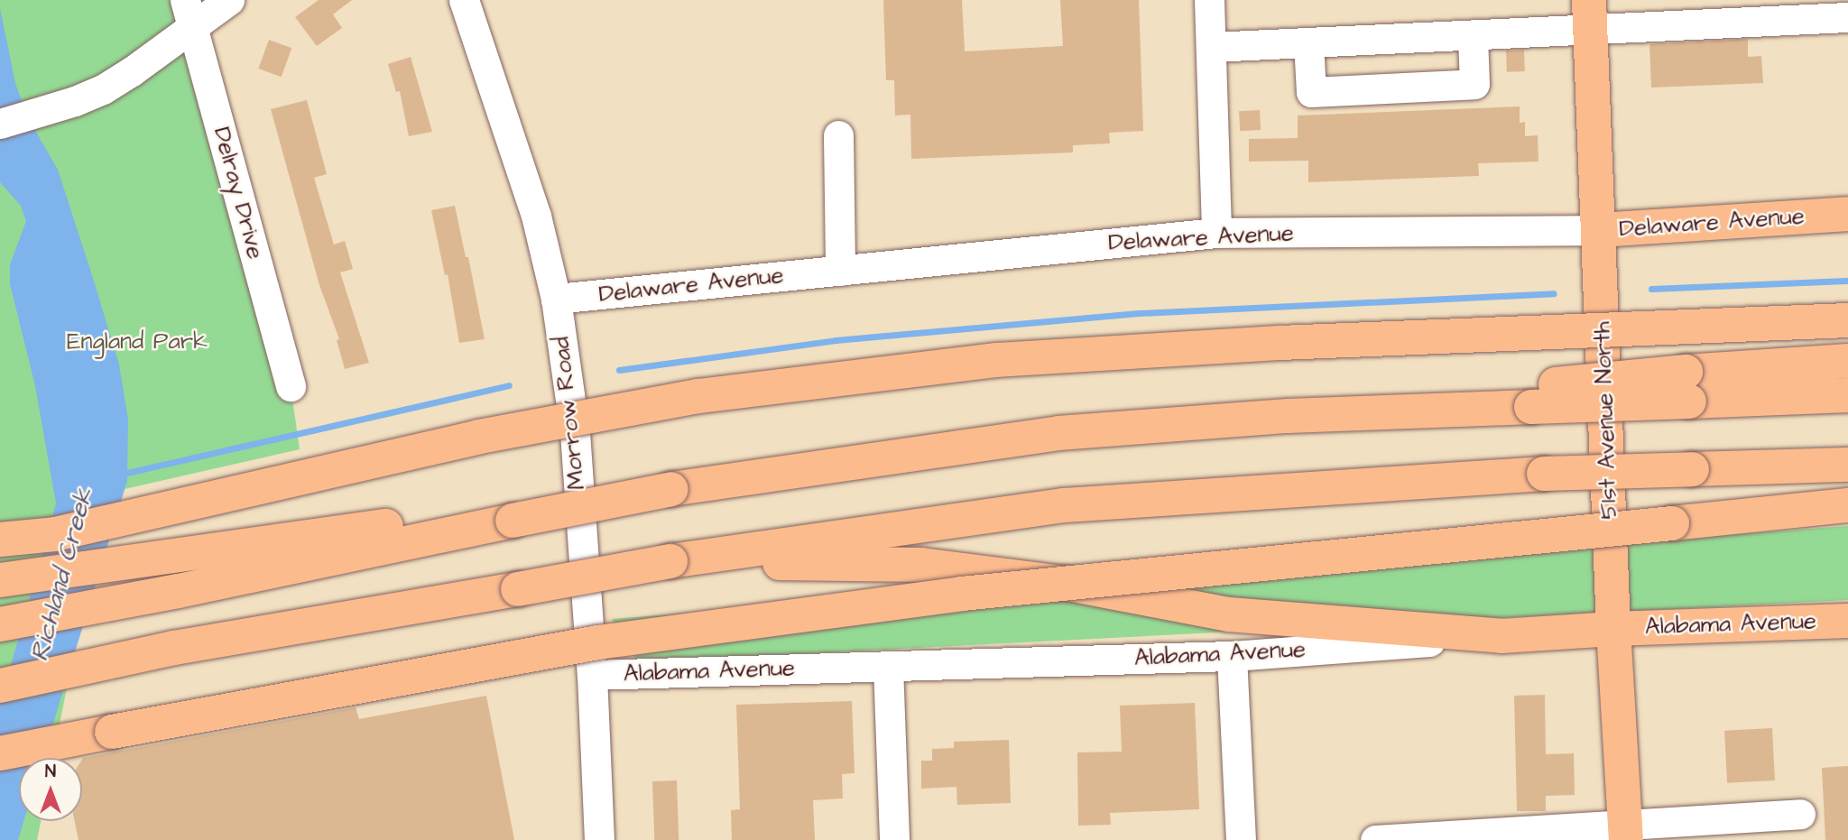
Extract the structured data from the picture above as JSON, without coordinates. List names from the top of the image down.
{
  "streets": {
    "main road": ["Delaware Avenue", "51st Avenue North", "Alabama Avenue"],
    "street": ["Delray Drive", "Morrow Road"]
  },
  "crossings": [
    ["Delaware Avenue", "Morrow Road"],
    ["Delaware Avenue", "51st Avenue North"],
    ["Morrow Road", "Alabama Avenue"],
    ["51st Avenue North", "Alabama Avenue"]
  ],
  "water": ["Richland Creek"],
  "parks": ["England Park"],
  "north": "top"
}
